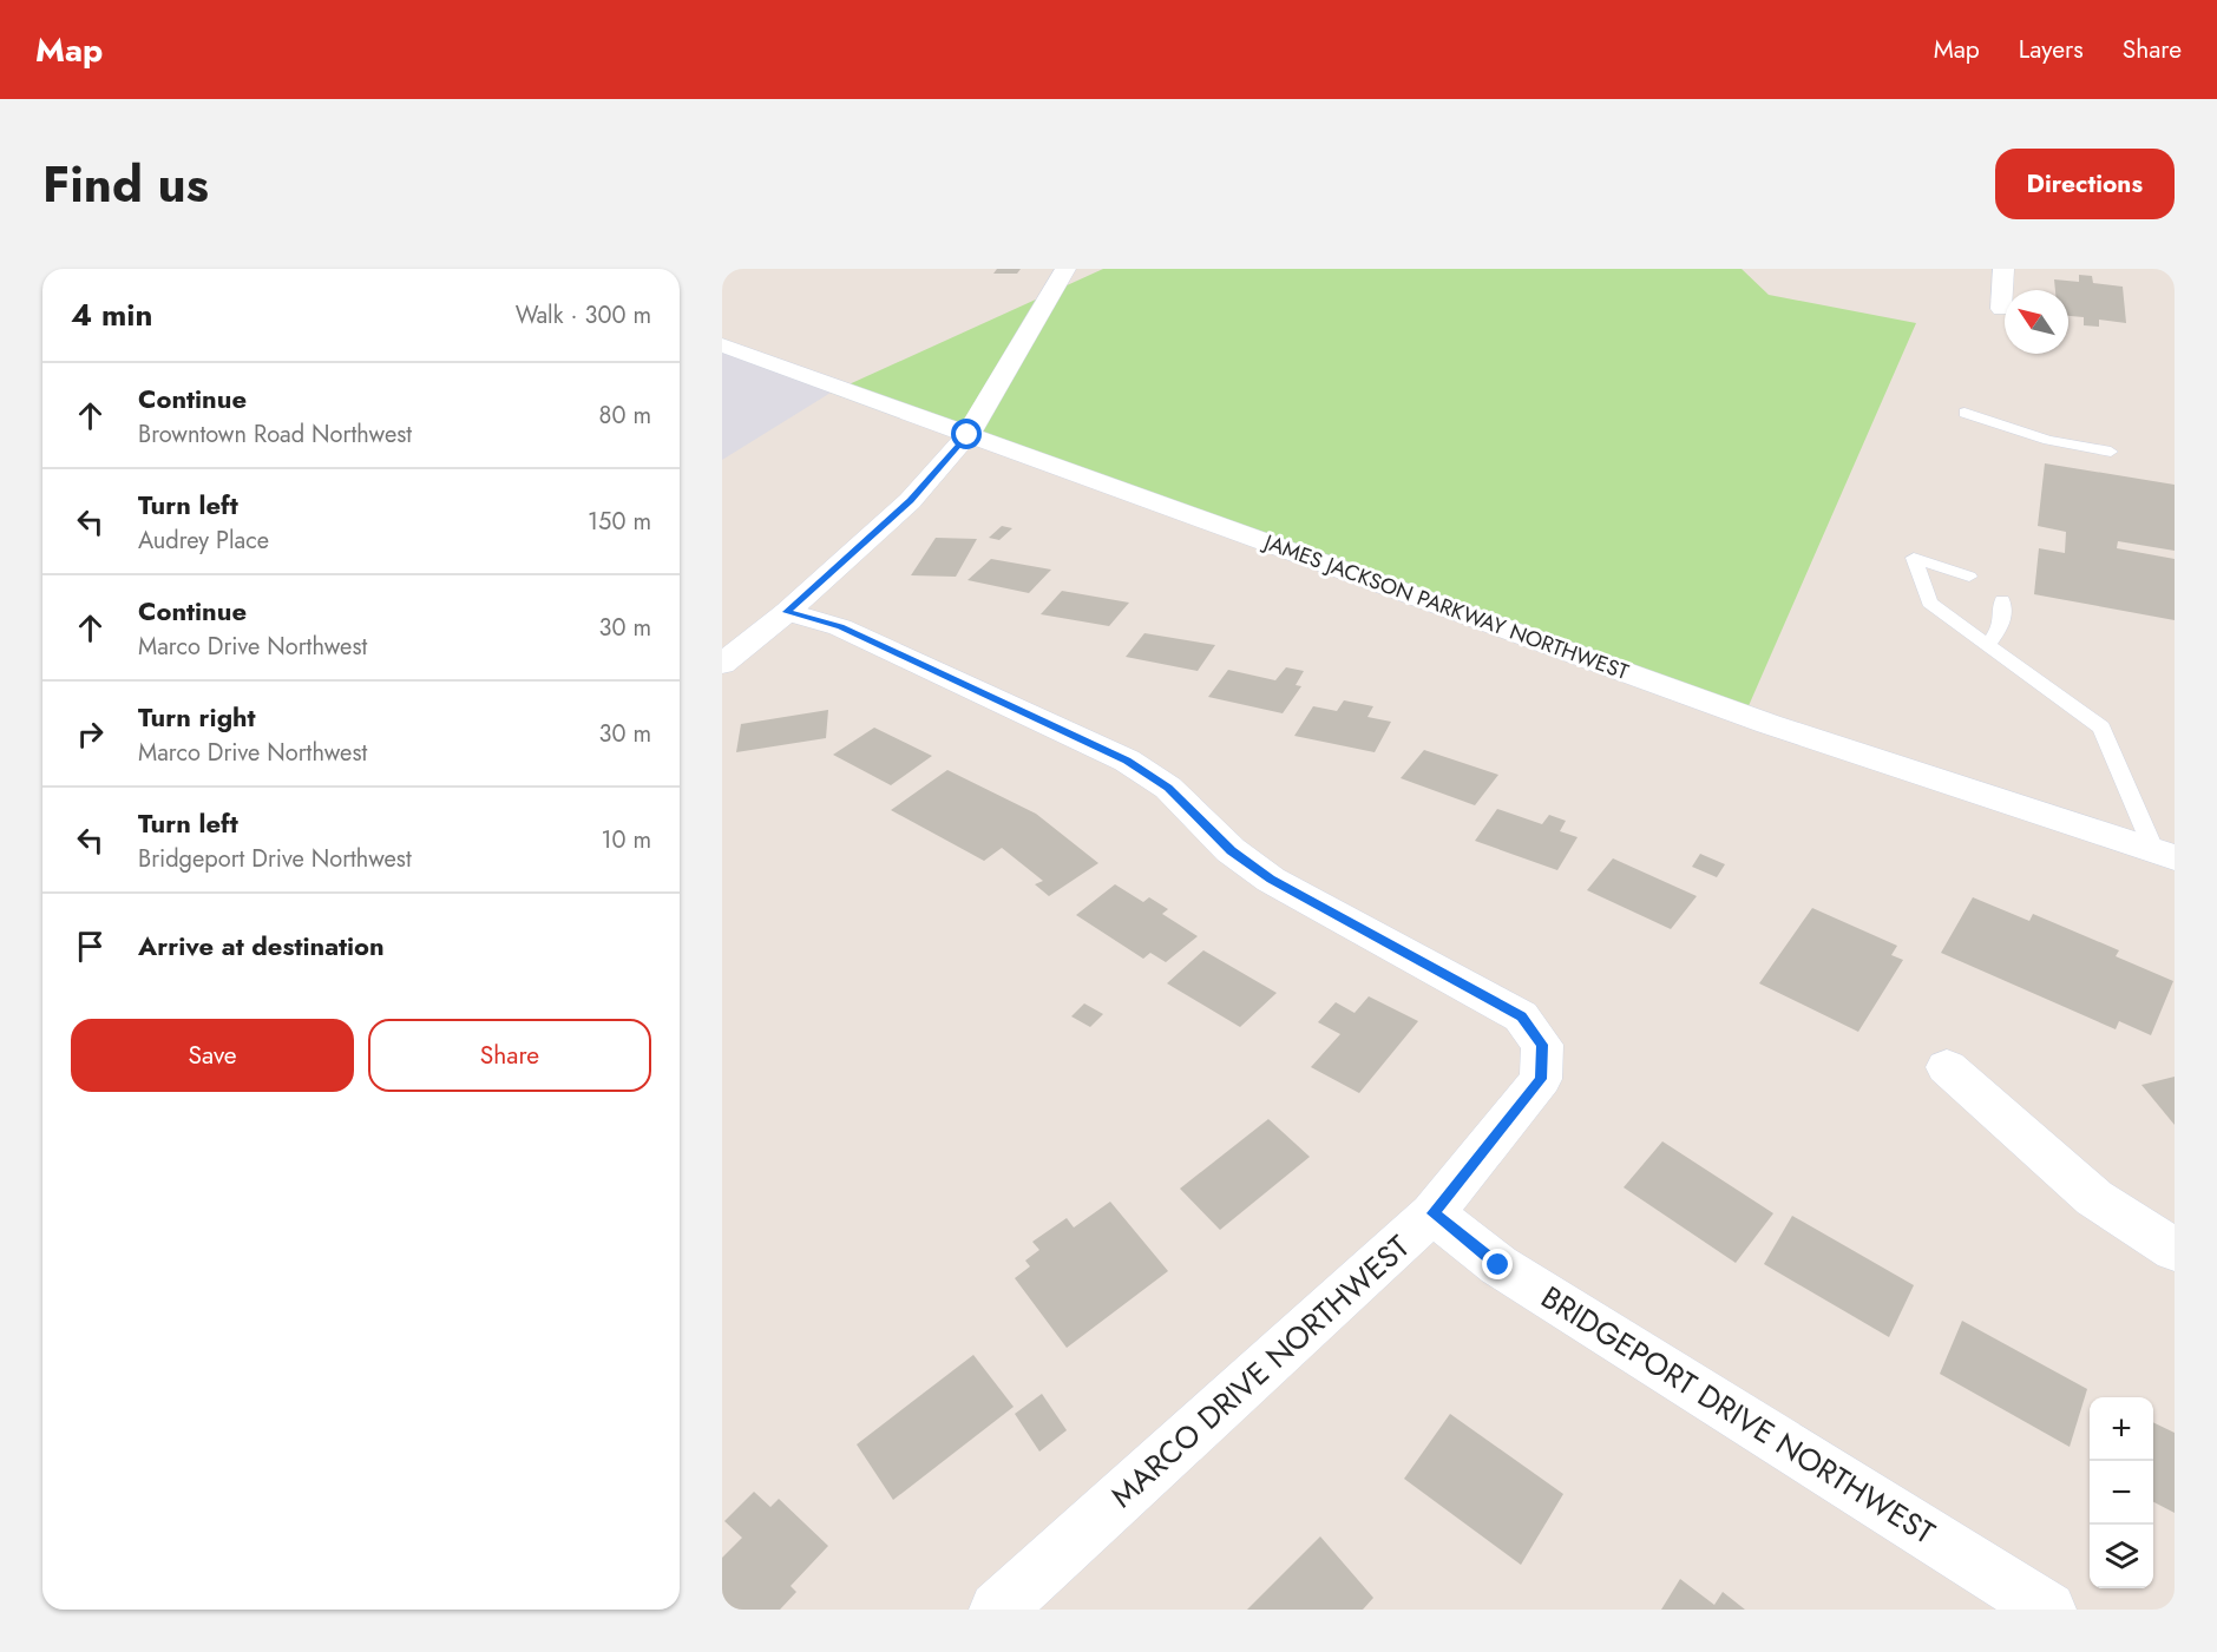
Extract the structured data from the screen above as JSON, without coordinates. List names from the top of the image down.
{
  "streets": {
    "street": ["JAMES JACKSON PARKWAY NORTHWEST", "MARCO DRIVE NORTHWEST", "BRIDGEPORT DRIVE NORTHWEST"]
  },
  "crossings": [
    ["MARCO DRIVE NORTHWEST", "BRIDGEPORT DRIVE NORTHWEST"]
  ],
  "north": "top left",
  "page": {
    "header": "Map",
    "nav": ["Map", "Layers", "Share"],
    "title": "Find us",
    "buttons": [
      "Directions",
      ["Save", "Share"]
    ],
    "heading": ["4 min", "Walk · 300 m"],
    "list": [
      ["Continue", "Browntown Road Northwest", "80 m"],
      ["Turn left", "Audrey Place", "150 m"],
      ["Continue", "Marco Drive Northwest", "30 m"],
      ["Turn right", "Marco Drive Northwest", "30 m"],
      ["Turn left", "Bridgeport Drive Northwest", "10 m"],
      "Arrive at destination"
    ],
    "map_buttons": ["+", "−"]
  }
}
